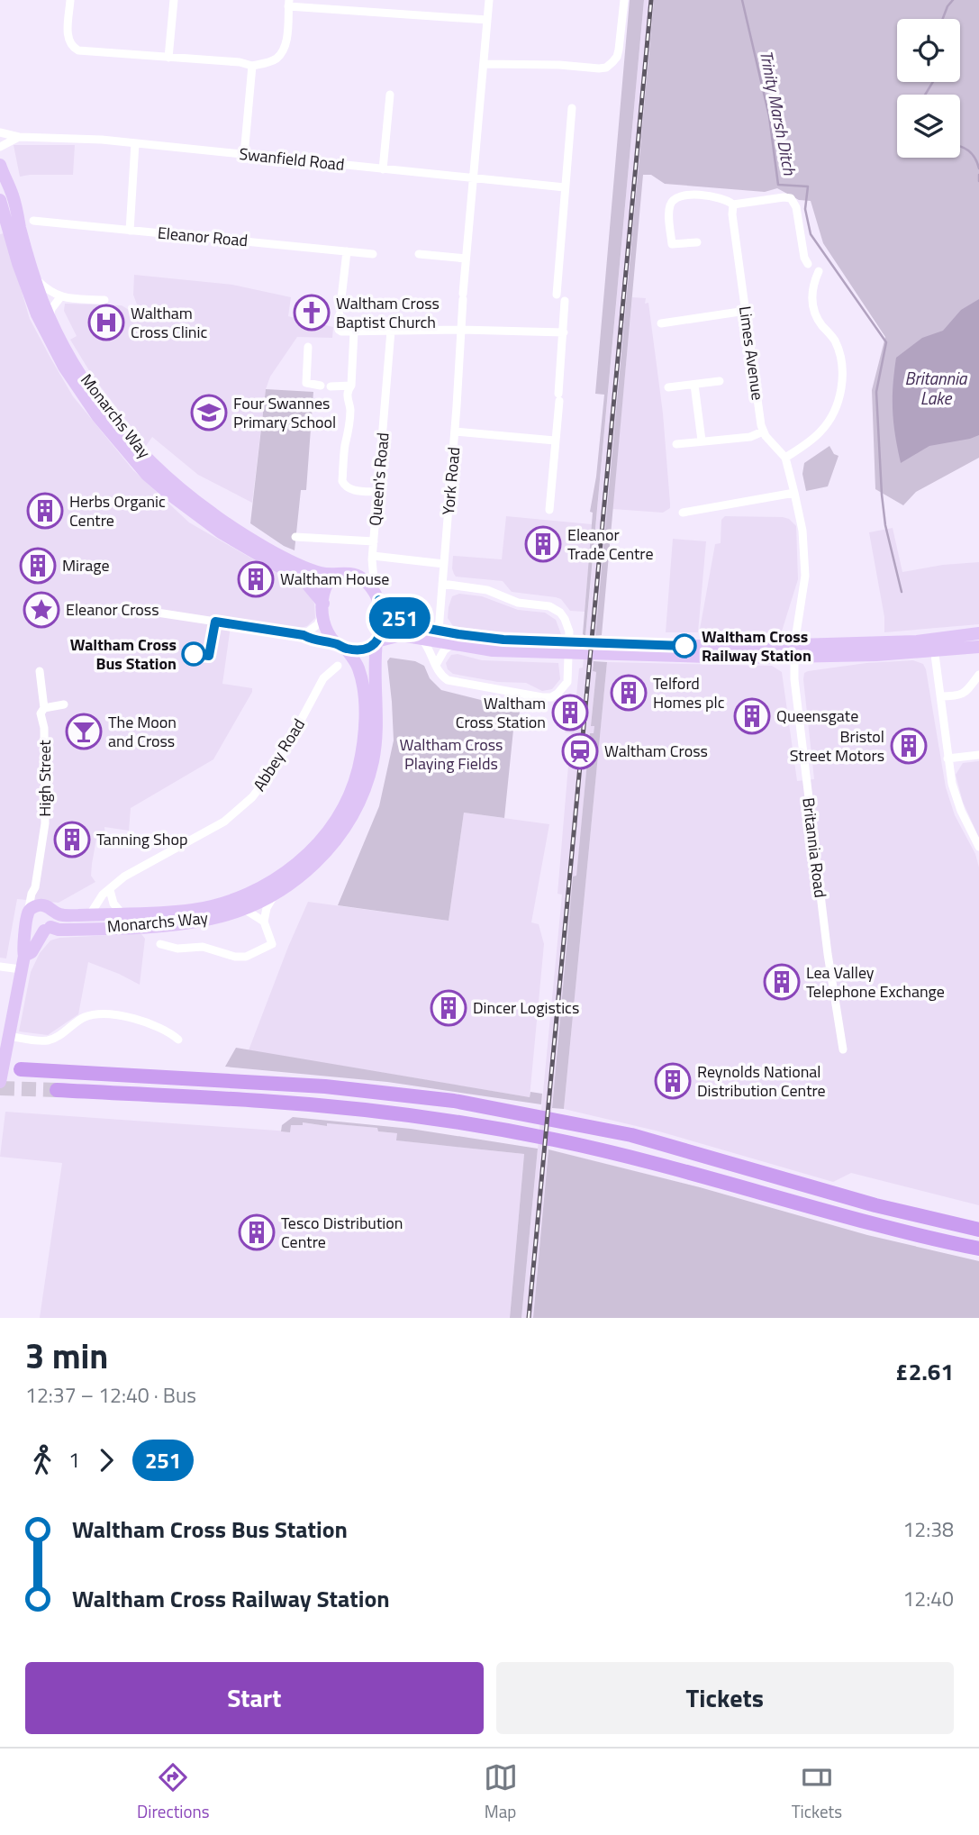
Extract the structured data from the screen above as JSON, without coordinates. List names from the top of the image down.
{
  "streets": {
    "main road": ["Monarchs Way", "High Street"],
    "street": [
      "Swanfield Road",
      "Eleanor Road",
      "Limes Avenue",
      "Queen's Road",
      "York Road",
      "Abbey Road",
      "Britannia Road"
    ]
  },
  "crossings": [
    ["Swanfield Road", "York Road"],
    ["Monarchs Way", "Queen's Road"],
    ["Monarchs Way", "Abbey Road"],
    ["Monarchs Way", "High Street"]
  ],
  "water": ["Trinity Marsh Ditch", "Britannia Lake"],
  "parks": ["Waltham Cross Playing Fields"],
  "places": {
    "church": ["Waltham Cross Baptist Church"],
    "hospital": ["Waltham Cross Clinic"],
    "school or university": ["Four Swannes Primary School"],
    "building": [
      "Herbs Organic Centre",
      "Eleanor Trade Centre",
      "Mirage",
      "Waltham House",
      "Telford Homes plc",
      "Waltham Cross Station",
      "Queensgate",
      "Bristol Street Motors",
      "Tanning Shop",
      "Lea Valley Telephone Exchange",
      "Dincer Logistics",
      "Reynolds National Distribution Centre",
      "Tesco Distribution Centre"
    ],
    "place": ["Eleanor Cross"],
    "other": ["Waltham Cross Railway Station", "Waltham Cross Bus Station"],
    "bar": ["The Moon and Cross"],
    "station": ["Waltham Cross"]
  },
  "lines": ["bus line 251"],
  "page": {
    "on_map": "251",
    "heading": ["3 min", "12:37 – 12:40 · Bus", "£2.61"],
    "legs": ["1", "251"],
    "list": [
      {
        "name": "Waltham Cross Bus Station",
        "value": "12:38"
      },
      {
        "name": "Waltham Cross Railway Station",
        "value": "12:40"
      }
    ],
    "buttons": ["Start", "Tickets"],
    "tabs": ["Directions", "Map", "Tickets"]
  }
}
